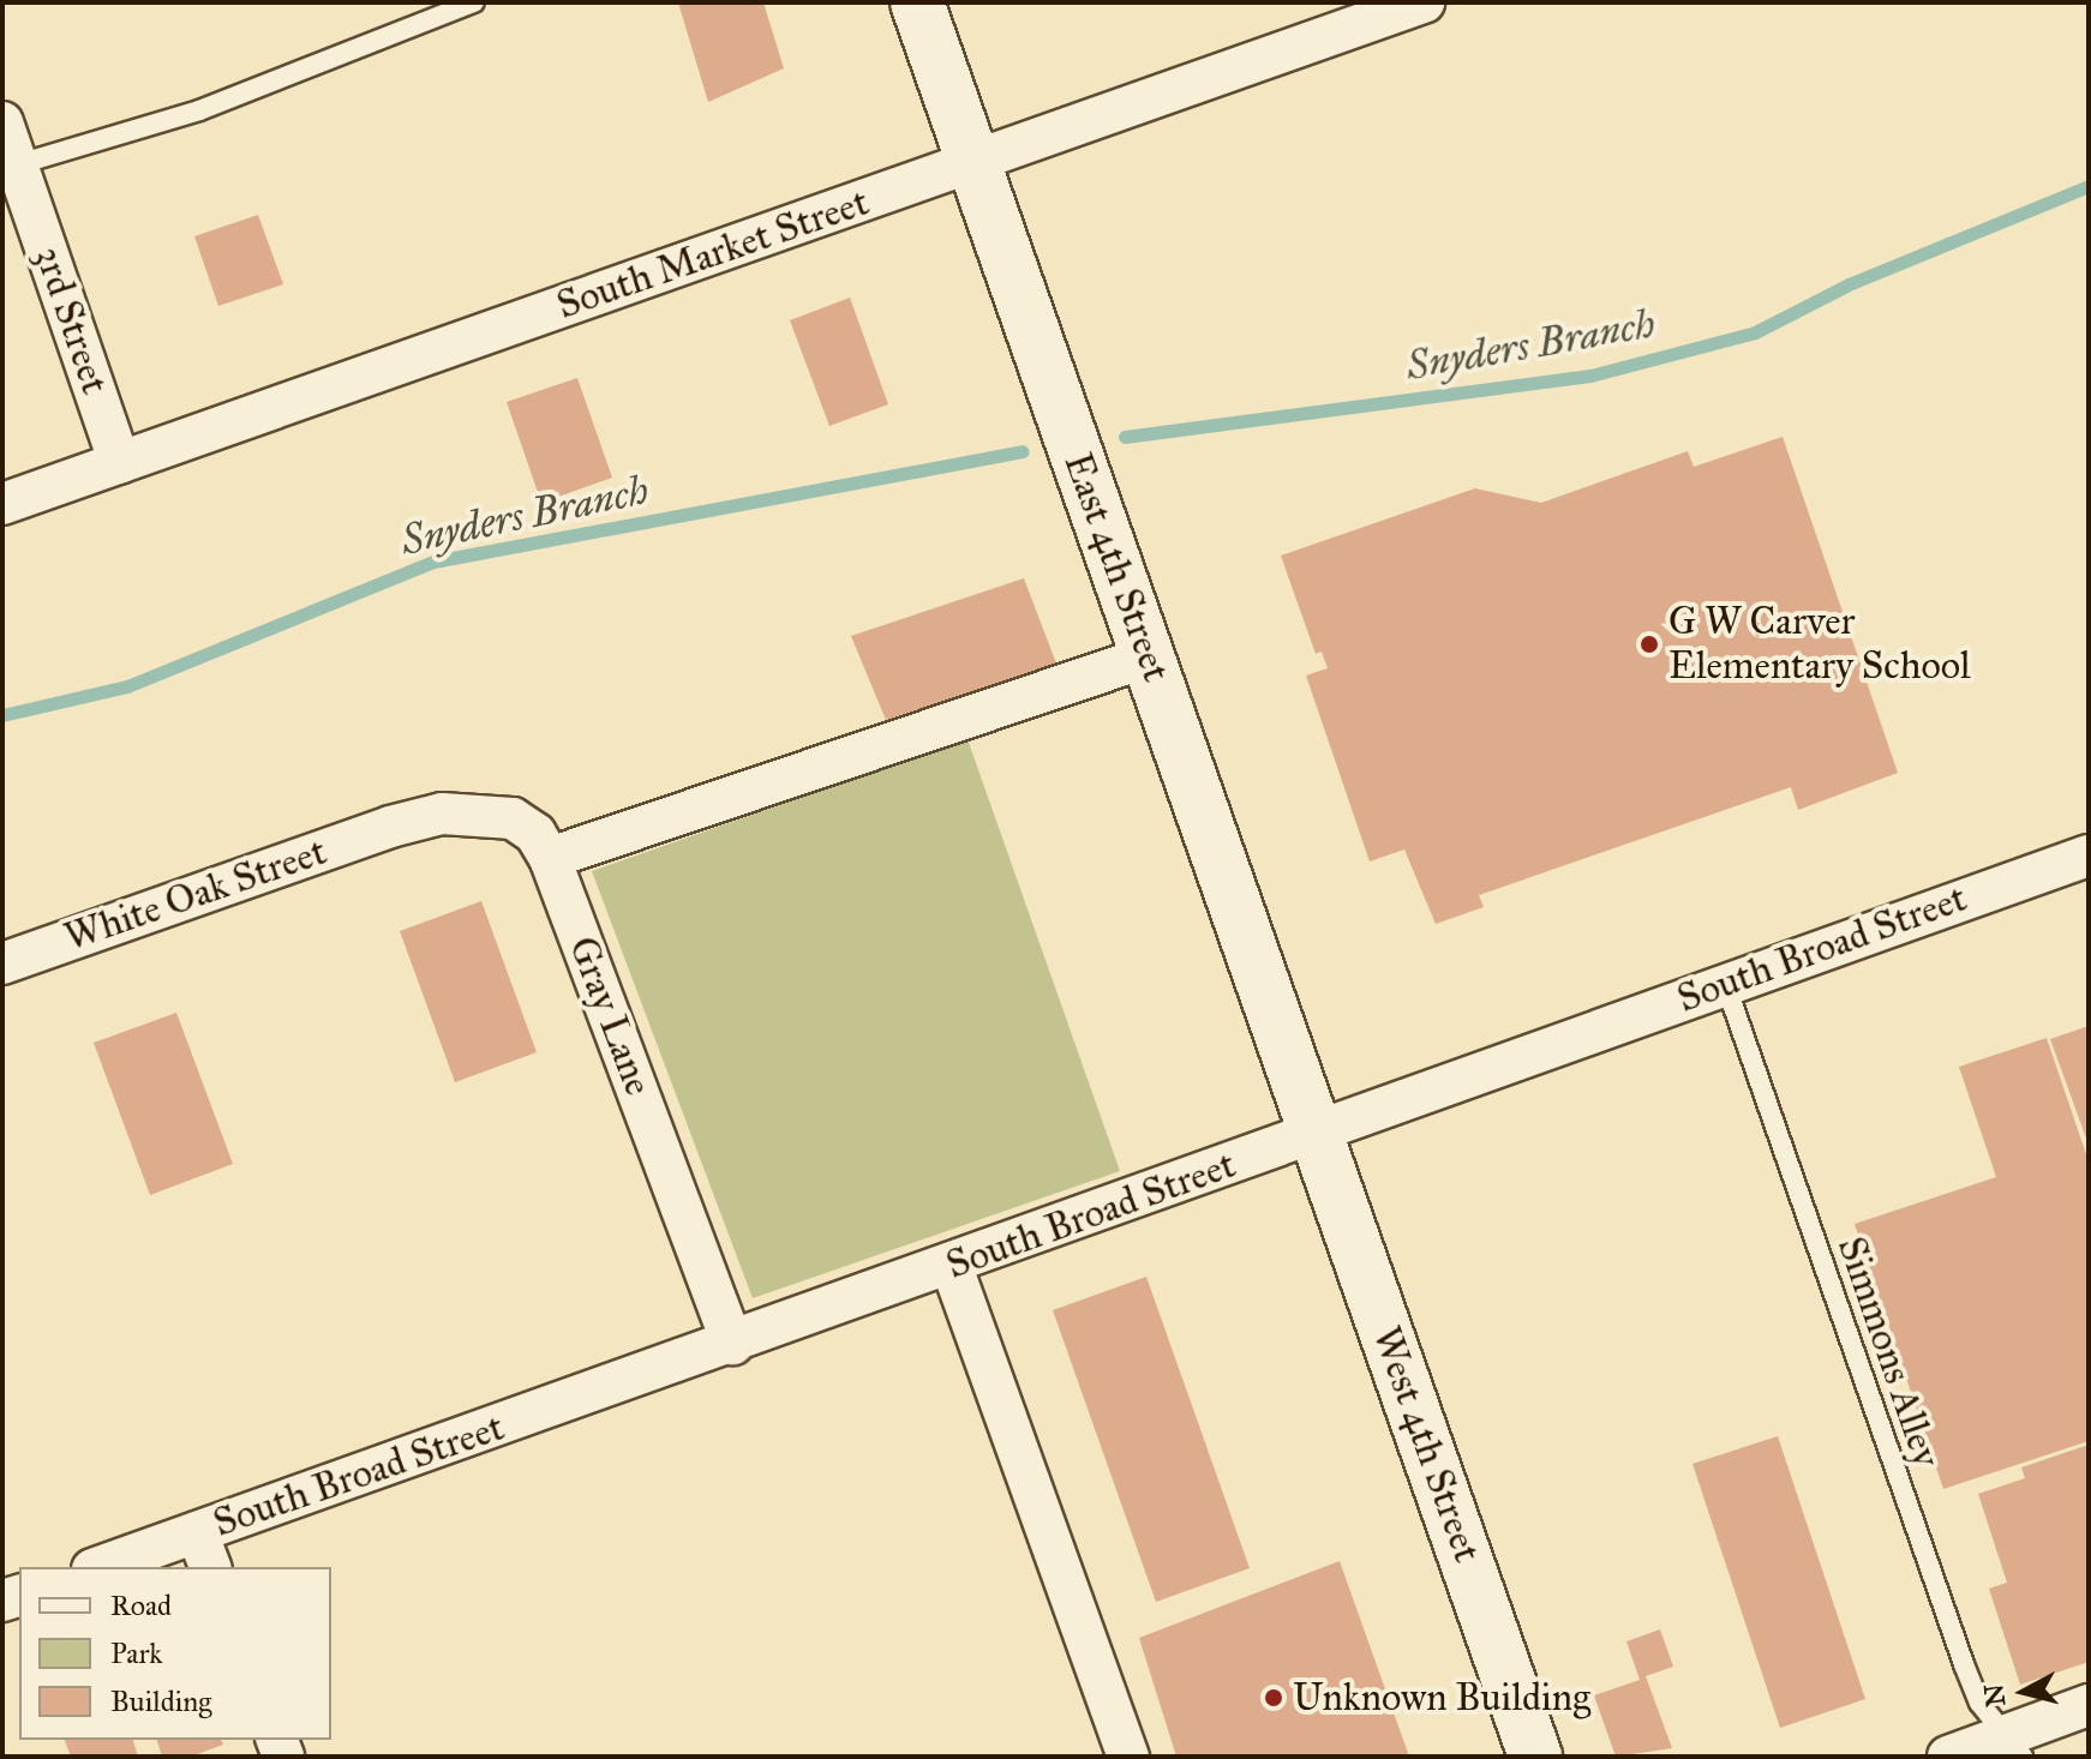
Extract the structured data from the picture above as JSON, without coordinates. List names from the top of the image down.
{
  "streets": {
    "main road": ["East 4th Street", "West 4th Street"],
    "street": [
      "South Market Street",
      "3rd Street",
      "White Oak Street",
      "South Broad Street",
      "Gray Lane"
    ],
    "lane": ["Simmons Alley"]
  },
  "crossings": [
    ["South Market Street", "3rd Street"],
    ["South Market Street", "East 4th Street"],
    ["East 4th Street", "South Broad Street"],
    ["East 4th Street", "West 4th Street"],
    ["White Oak Street", "Gray Lane"],
    ["South Broad Street", "Gray Lane"],
    ["South Broad Street", "Simmons Alley"],
    ["South Broad Street", "West 4th Street"]
  ],
  "water": ["Snyders Branch"],
  "places": ["G W Carver Elementary School", "Unknown Building"],
  "legend": ["Road", "Park", "Building"],
  "north": "left"
}
